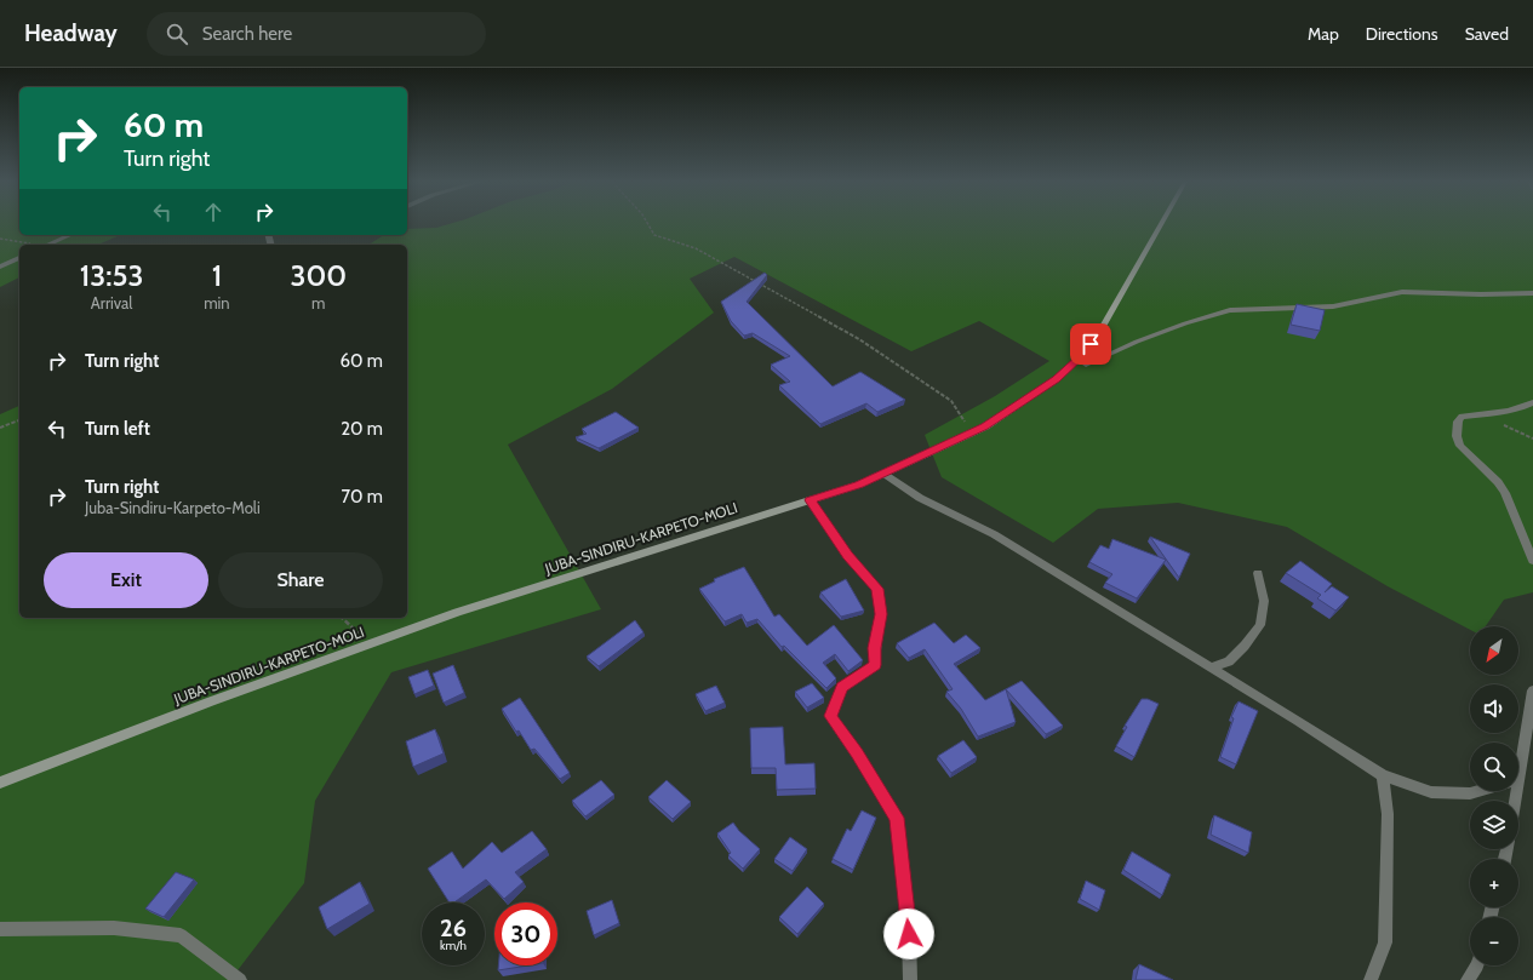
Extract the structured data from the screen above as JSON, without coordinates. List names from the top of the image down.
{
  "streets": {
    "main road": ["JUBA-SINDIRU-KARPETO-MOLI"]
  },
  "north": "bottom left",
  "page": {
    "header": "Headway",
    "search": "Search here",
    "nav": ["Map", "Directions", "Saved"],
    "turn": ["60 m", "Turn right"],
    "eta": [
      "13:53",
      "Arrival",
      "1",
      "min",
      "300",
      "m"
    ],
    "list": [
      {
        "name": "Turn right",
        "value": "60 m"
      },
      {
        "name": "Turn left",
        "value": "20 m"
      },
      {
        "name": "Turn right",
        "note": "Juba-Sindiru-Karpeto-Moli",
        "value": "70 m"
      }
    ],
    "buttons": ["Exit", "Share"],
    "map_buttons": ["+", "−"],
    "speed": "26 km/h",
    "limit": "30"
  }
}
